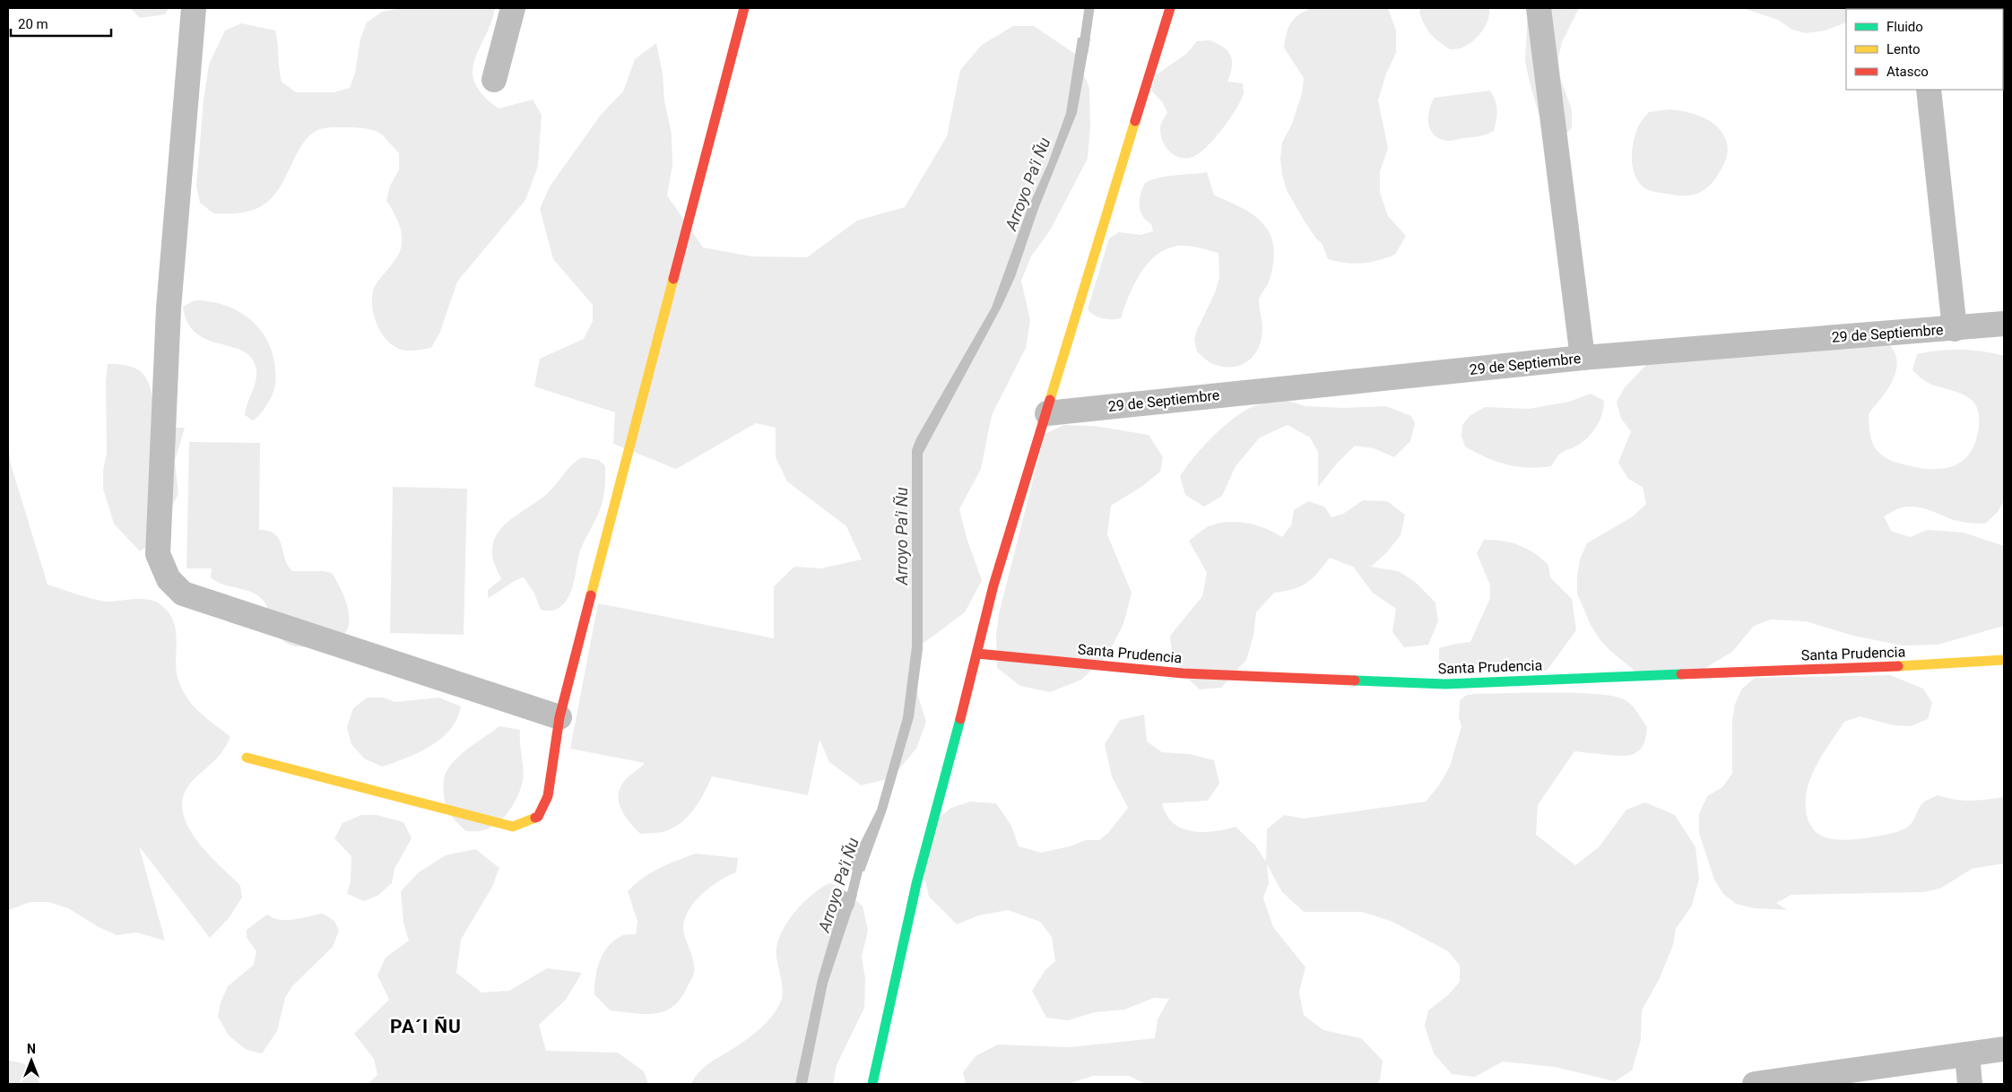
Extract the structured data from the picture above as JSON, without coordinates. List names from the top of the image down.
{
  "streets": {
    "street": ["29 de Septiembre", "Santa Prudencia"]
  },
  "districts": ["PA´I ÑU"],
  "water": ["Arroyo Pa'i Ñu"],
  "legend": ["Fluido", "Lento", "Atasco"],
  "scale_bar": "20 m",
  "north": "top"
}
